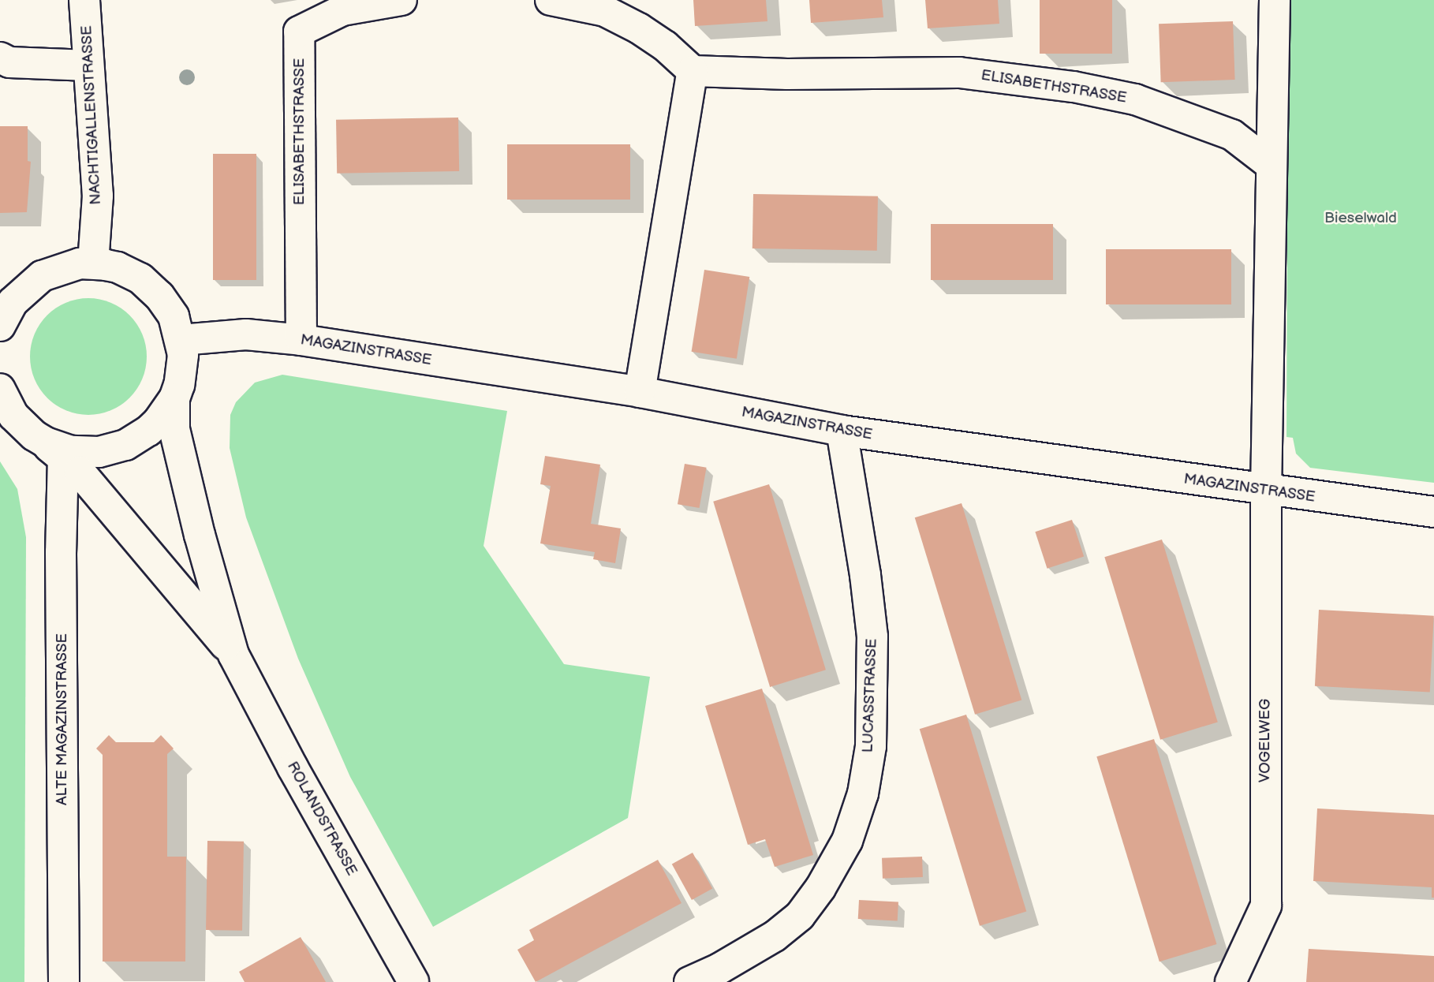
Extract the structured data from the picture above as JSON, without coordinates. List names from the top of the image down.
{
  "streets": {
    "street": [
      "ELISABETHSTRASSE",
      "NACHTIGALLENSTRASSE",
      "MAGAZINSTRASSE",
      "LUCASSTRASSE",
      "ALTE MAGAZINSTRASSE",
      "VOGELWEG",
      "ROLANDSTRASSE"
    ]
  },
  "crossings": [
    ["ELISABETHSTRASSE", "MAGAZINSTRASSE"],
    ["MAGAZINSTRASSE", "LUCASSTRASSE"],
    ["MAGAZINSTRASSE", "VOGELWEG"],
    ["ALTE MAGAZINSTRASSE", "ROLANDSTRASSE"]
  ],
  "parks": ["Bieselwald"]
}
